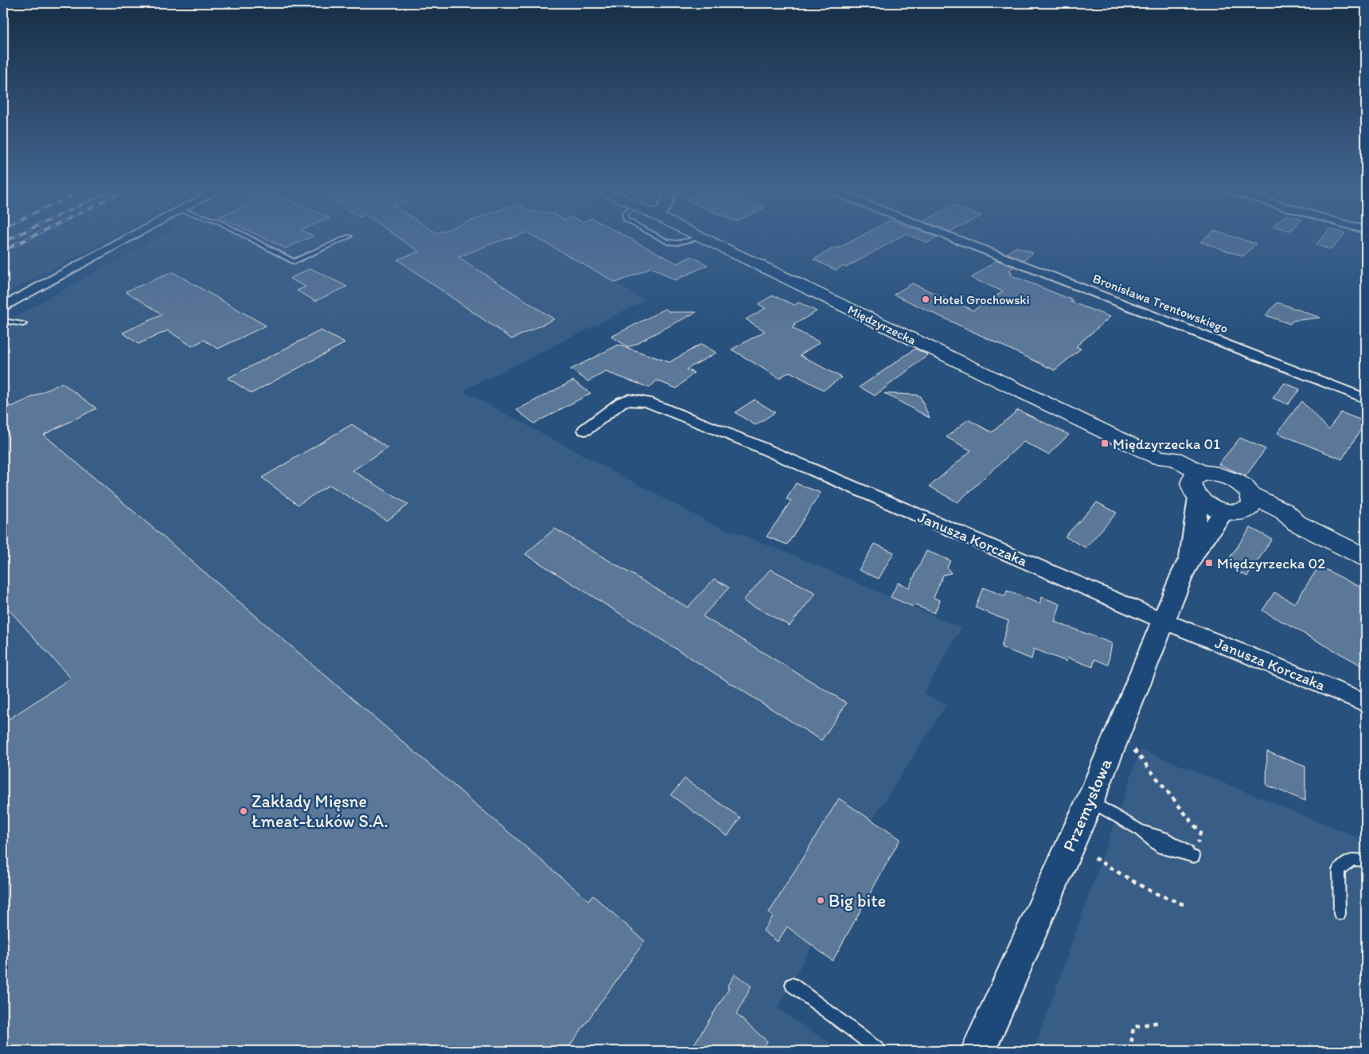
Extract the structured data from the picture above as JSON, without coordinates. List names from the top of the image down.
{
  "streets": {
    "main road": ["Międzyrzecka"],
    "street": ["Bronisława Trentowskiego", "Janusza Korczaka", "Przemysłowa"]
  },
  "crossings": [
    ["Międzyrzecka", "Przemysłowa"],
    ["Janusza Korczaka", "Przemysłowa"]
  ],
  "places": {
    "other": ["Hotel Grochowski", "Zakłady Mięsne Łmeat-Łuków S.A.", "Big bite"],
    "transit": ["Międzyrzecka 01", "Międzyrzecka 02"]
  }
}
